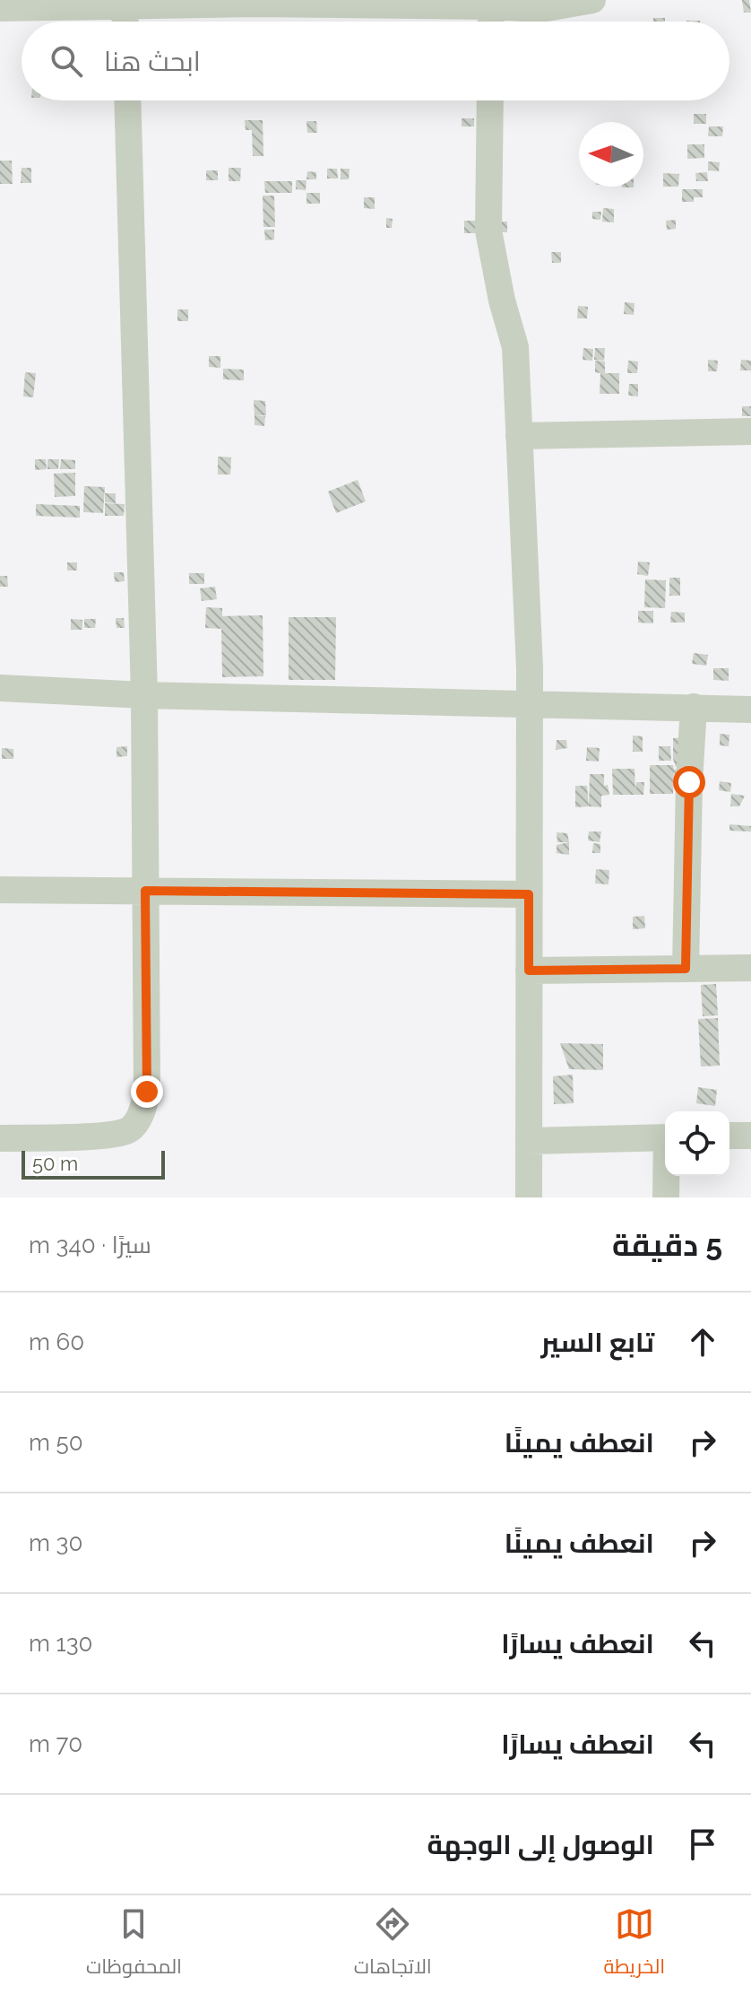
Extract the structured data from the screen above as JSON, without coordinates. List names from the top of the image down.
{
  "scale_bar": "50 m",
  "north": "left",
  "page": {
    "search": "ابحث هنا",
    "scale": "50 m",
    "heading": ["5 دقيقة", "سيرًا · 340 m"],
    "list": [
      ["تابع السير", "60 m"],
      ["انعطف يمينًا", "50 m"],
      ["انعطف يمينًا", "30 m"],
      ["انعطف يسارًا", "130 m"],
      ["انعطف يسارًا", "70 m"],
      "الوصول إلى الوجهة"
    ],
    "nav": ["الخريطة", "الاتجاهات", "المحفوظات"]
  }
}
